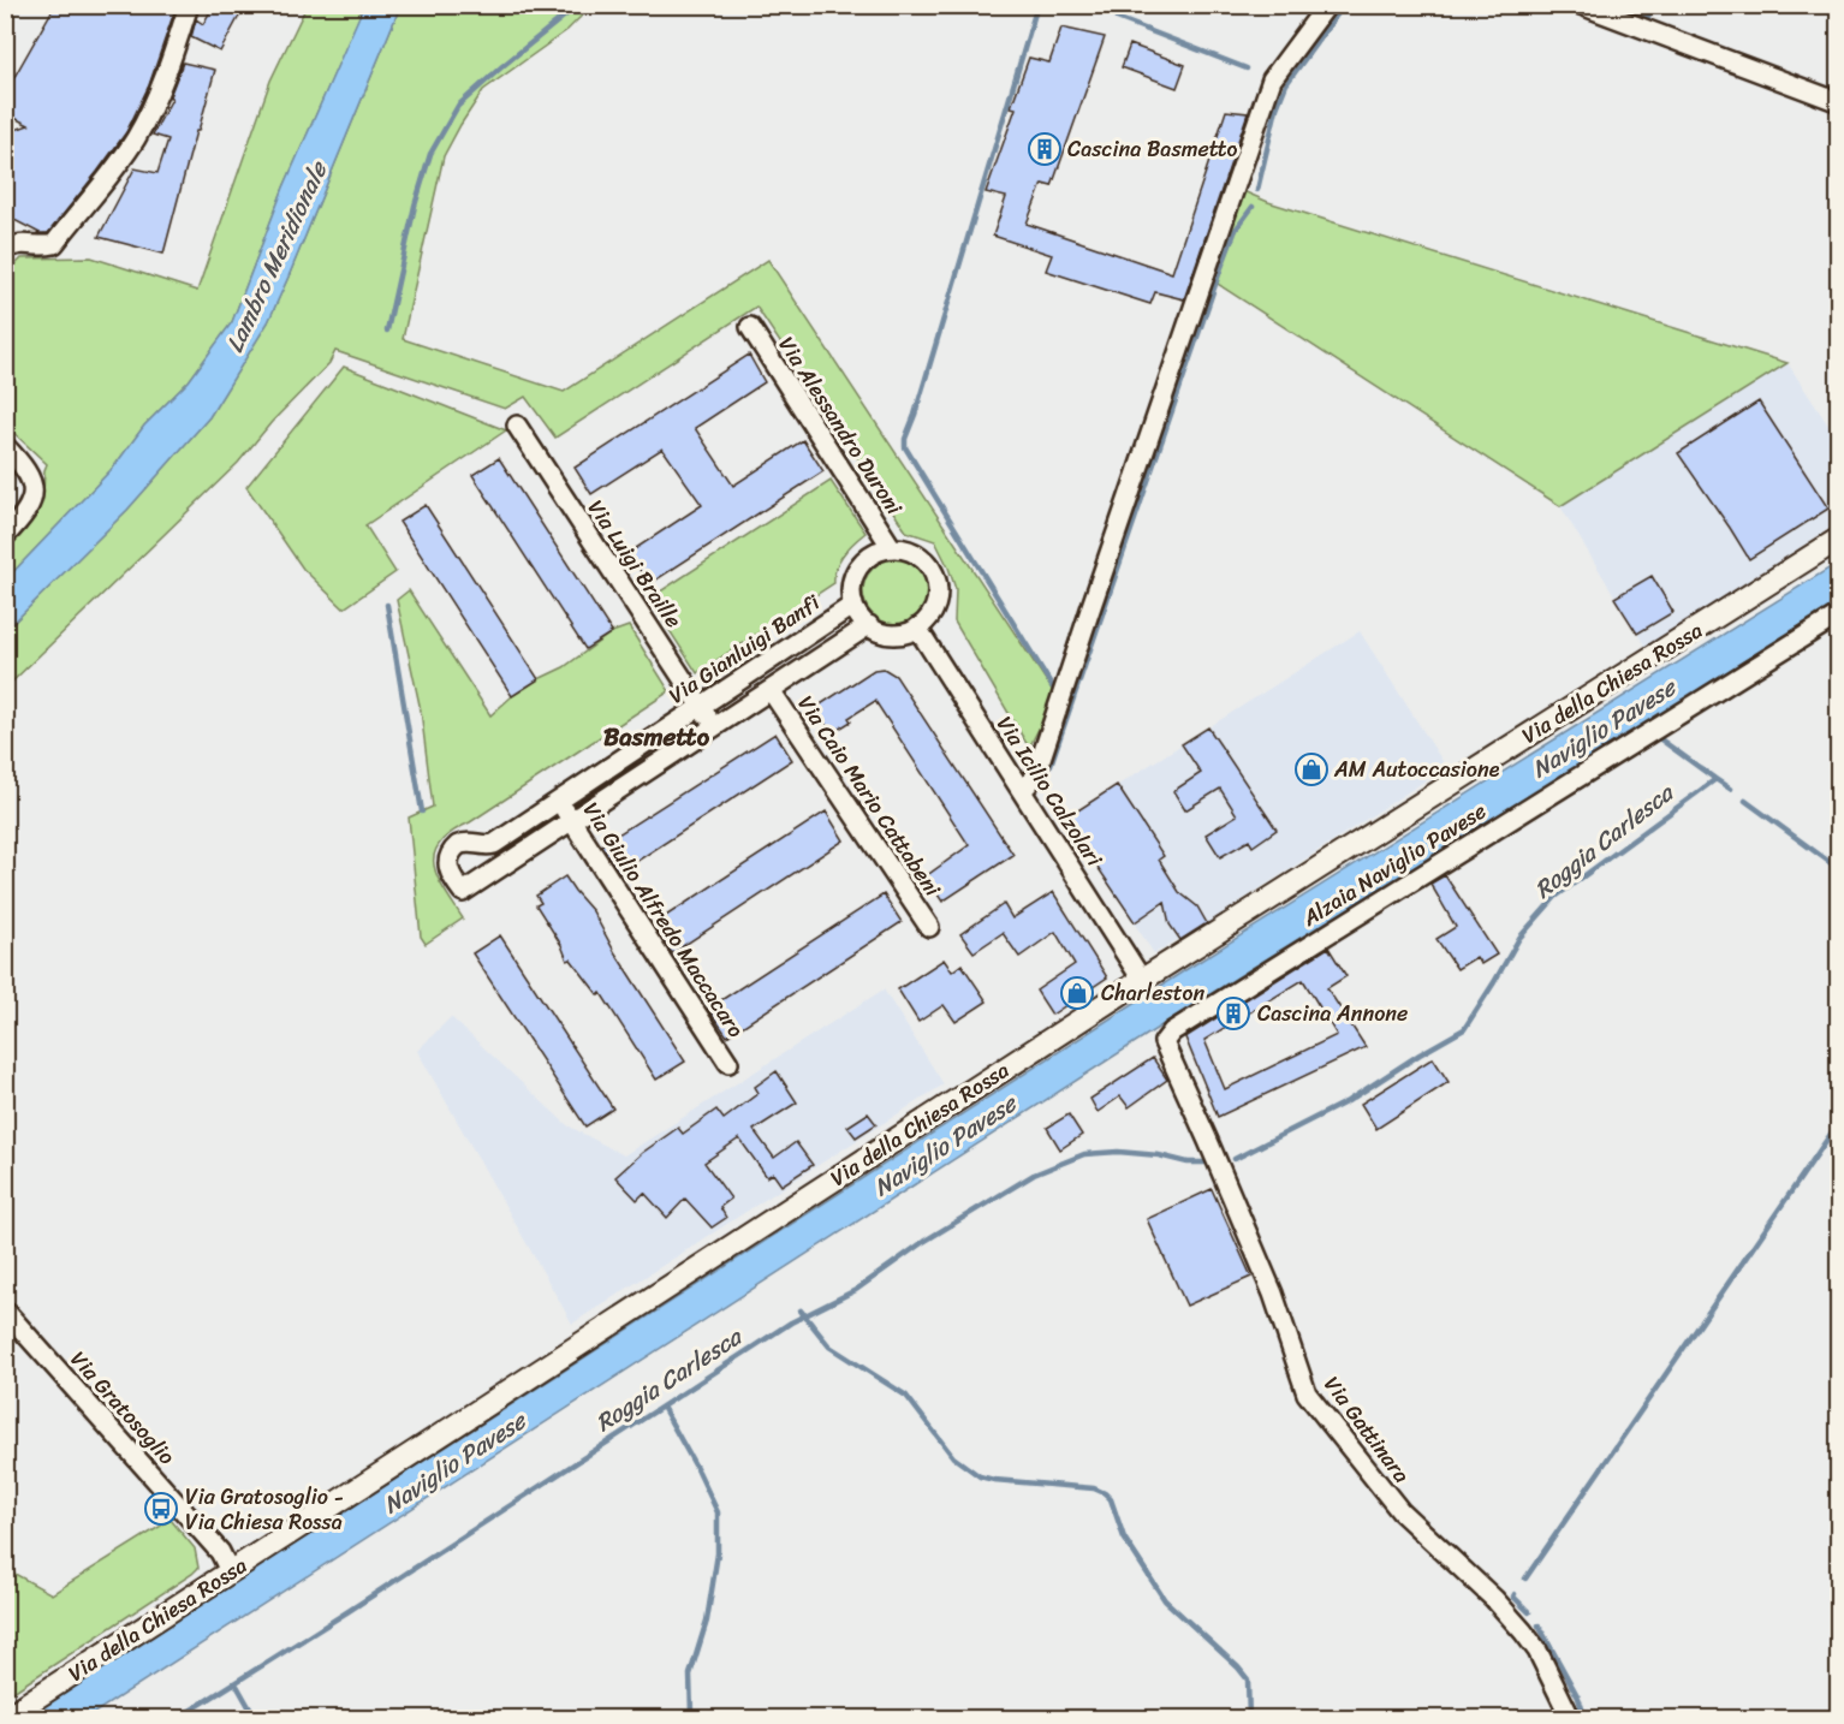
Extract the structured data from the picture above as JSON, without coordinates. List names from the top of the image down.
{
  "streets": {
    "main road": ["Via della Chiesa Rossa"],
    "street": [
      "Via Alessandro Duroni",
      "Via Luigi Braille",
      "Via Gianluigi Banfi",
      "Via Icilio Calzolari",
      "Via Caio Mario Cattabeni",
      "Alzaia Naviglio Pavese",
      "Via Giulio Alfredo Maccacaro",
      "Via Gratosoglio",
      "Via Gattinara"
    ]
  },
  "crossings": [
    ["Via Alessandro Duroni", "Via Gianluigi Banfi"],
    ["Via Alessandro Duroni", "Via Icilio Calzolari"],
    ["Via Luigi Braille", "Via Gianluigi Banfi"],
    ["Via Gianluigi Banfi", "Via Icilio Calzolari"],
    ["Via Gianluigi Banfi", "Via Caio Mario Cattabeni"],
    ["Via Gianluigi Banfi", "Via Giulio Alfredo Maccacaro"],
    ["Via della Chiesa Rossa", "Via Icilio Calzolari"],
    ["Via della Chiesa Rossa", "Via Gratosoglio"],
    ["Alzaia Naviglio Pavese", "Via Gattinara"]
  ],
  "districts": ["Basmetto"],
  "water": ["Lambro Meridionale", "Naviglio Pavese", "Roggia Carlesca"],
  "places": {
    "building": ["Cascina Basmetto", "Cascina Annone"],
    "shop": ["AM Autoccasione", "Charleston"],
    "bus stop": ["Via Gratosoglio - Via Chiesa Rossa"]
  }
}
